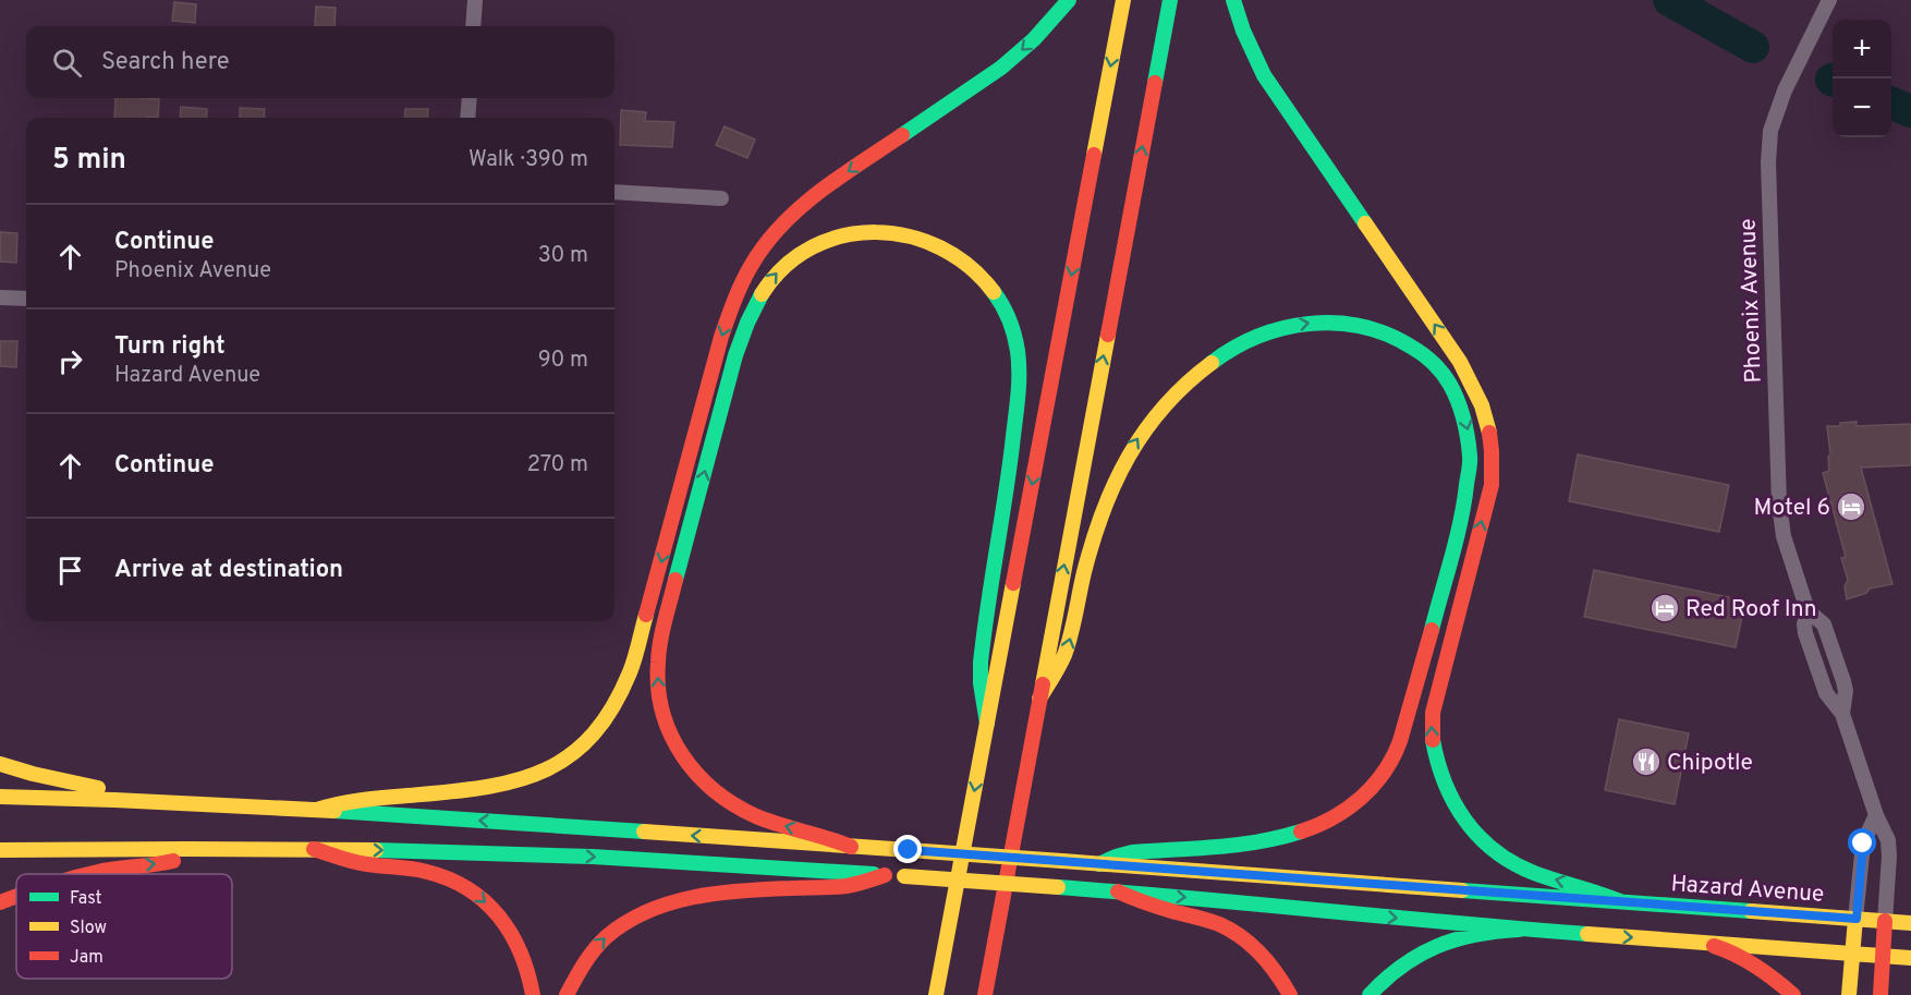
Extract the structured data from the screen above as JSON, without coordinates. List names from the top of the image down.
{
  "streets": {
    "main road": ["Phoenix Avenue", "Hazard Avenue"]
  },
  "crossings": [
    ["Phoenix Avenue", "Hazard Avenue"]
  ],
  "places": {
    "hotel": ["Motel 6", "Red Roof Inn"],
    "restaurant": ["Chipotle"]
  },
  "legend": ["Fast", "Slow", "Jam"],
  "page": {
    "map_buttons": ["+", "−"],
    "search": "Search here",
    "heading": ["5 min", "Walk · 390 m"],
    "list": [
      ["Continue", "Phoenix Avenue", "30 m"],
      ["Turn right", "Hazard Avenue", "90 m"],
      ["Continue", "270 m"],
      "Arrive at destination"
    ]
  }
}
